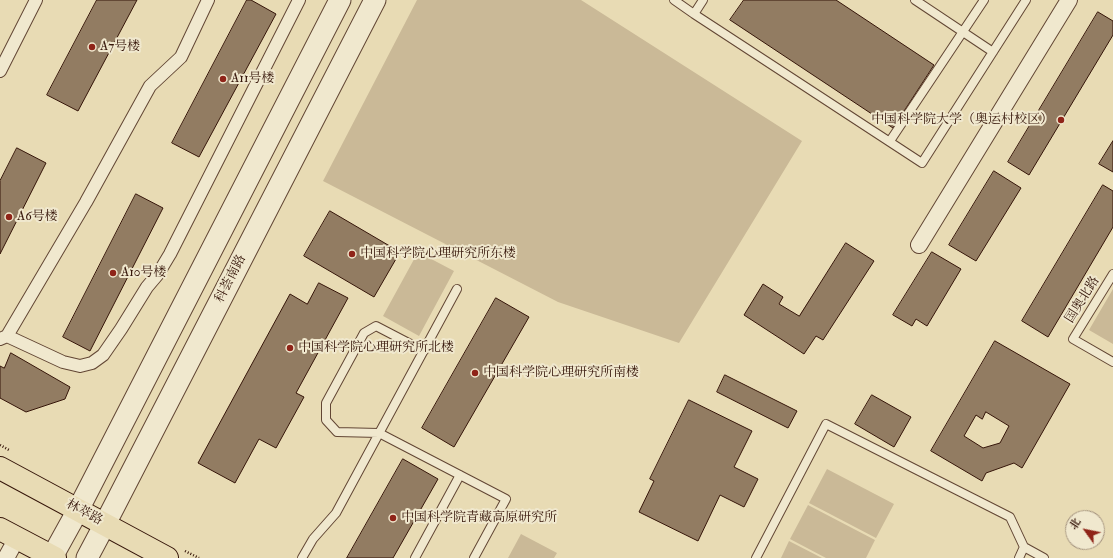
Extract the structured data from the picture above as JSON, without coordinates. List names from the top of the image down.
{
  "streets": {
    "main road": ["林萃路"],
    "street": ["科荟南路"],
    "lane": ["国奥北路"]
  },
  "crossings": [
    ["科荟南路", "林萃路"]
  ],
  "places": [
    "A7号楼",
    "A11号楼",
    "中国科学院大学（奥运村校区）",
    "A6号楼",
    "中国科学院心理研究所东楼",
    "A10号楼",
    "中国科学院心理研究所北楼",
    "中国科学院心理研究所南楼",
    "中国科学院青藏高原研究所"
  ],
  "north": "top left"
}
